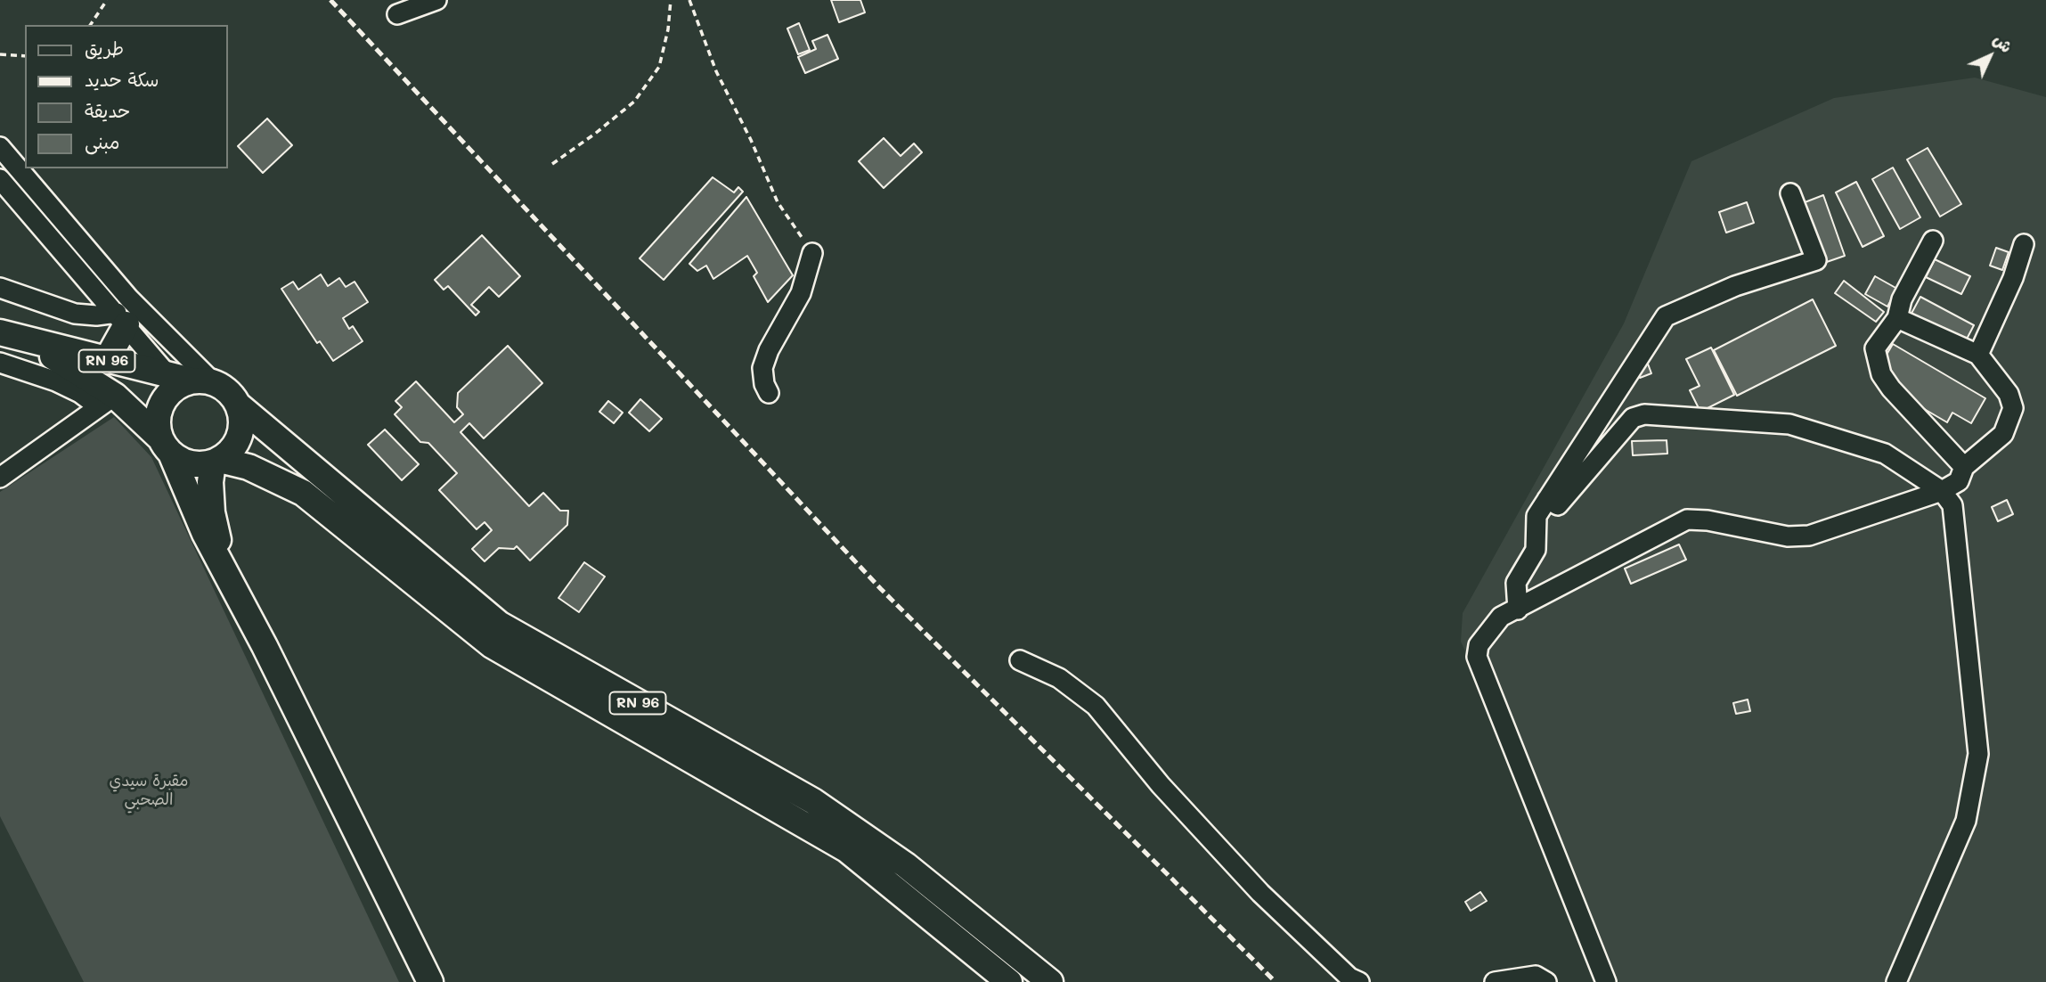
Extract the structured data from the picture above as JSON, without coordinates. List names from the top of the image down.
{
  "streets": {
    "main road": ["RN 96"]
  },
  "parks": ["مقبرة سيدي الصحبي"],
  "legend": [
    "طريق",
    "سكة حديد",
    "حديقة",
    "مبنى"
  ],
  "north": "top right"
}
